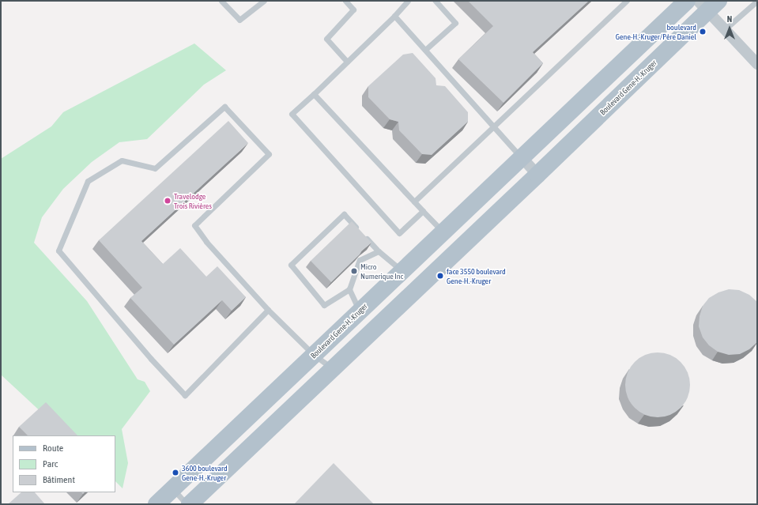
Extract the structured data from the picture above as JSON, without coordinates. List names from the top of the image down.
{
  "streets": {
    "main road": ["Boulevard Gene-H.-Kruger"]
  },
  "places": [
    "boulevard Gene-H.-Kruger/Père Daniel",
    "Travelodge Trois Rivières",
    "Micro Numerique Inc",
    "face 3550 boulevard Gene-H.-Kruger",
    "3600 boulevard Gene-H.-Kruger"
  ],
  "legend": ["Route", "Parc", "Bâtiment"],
  "north": "top"
}
